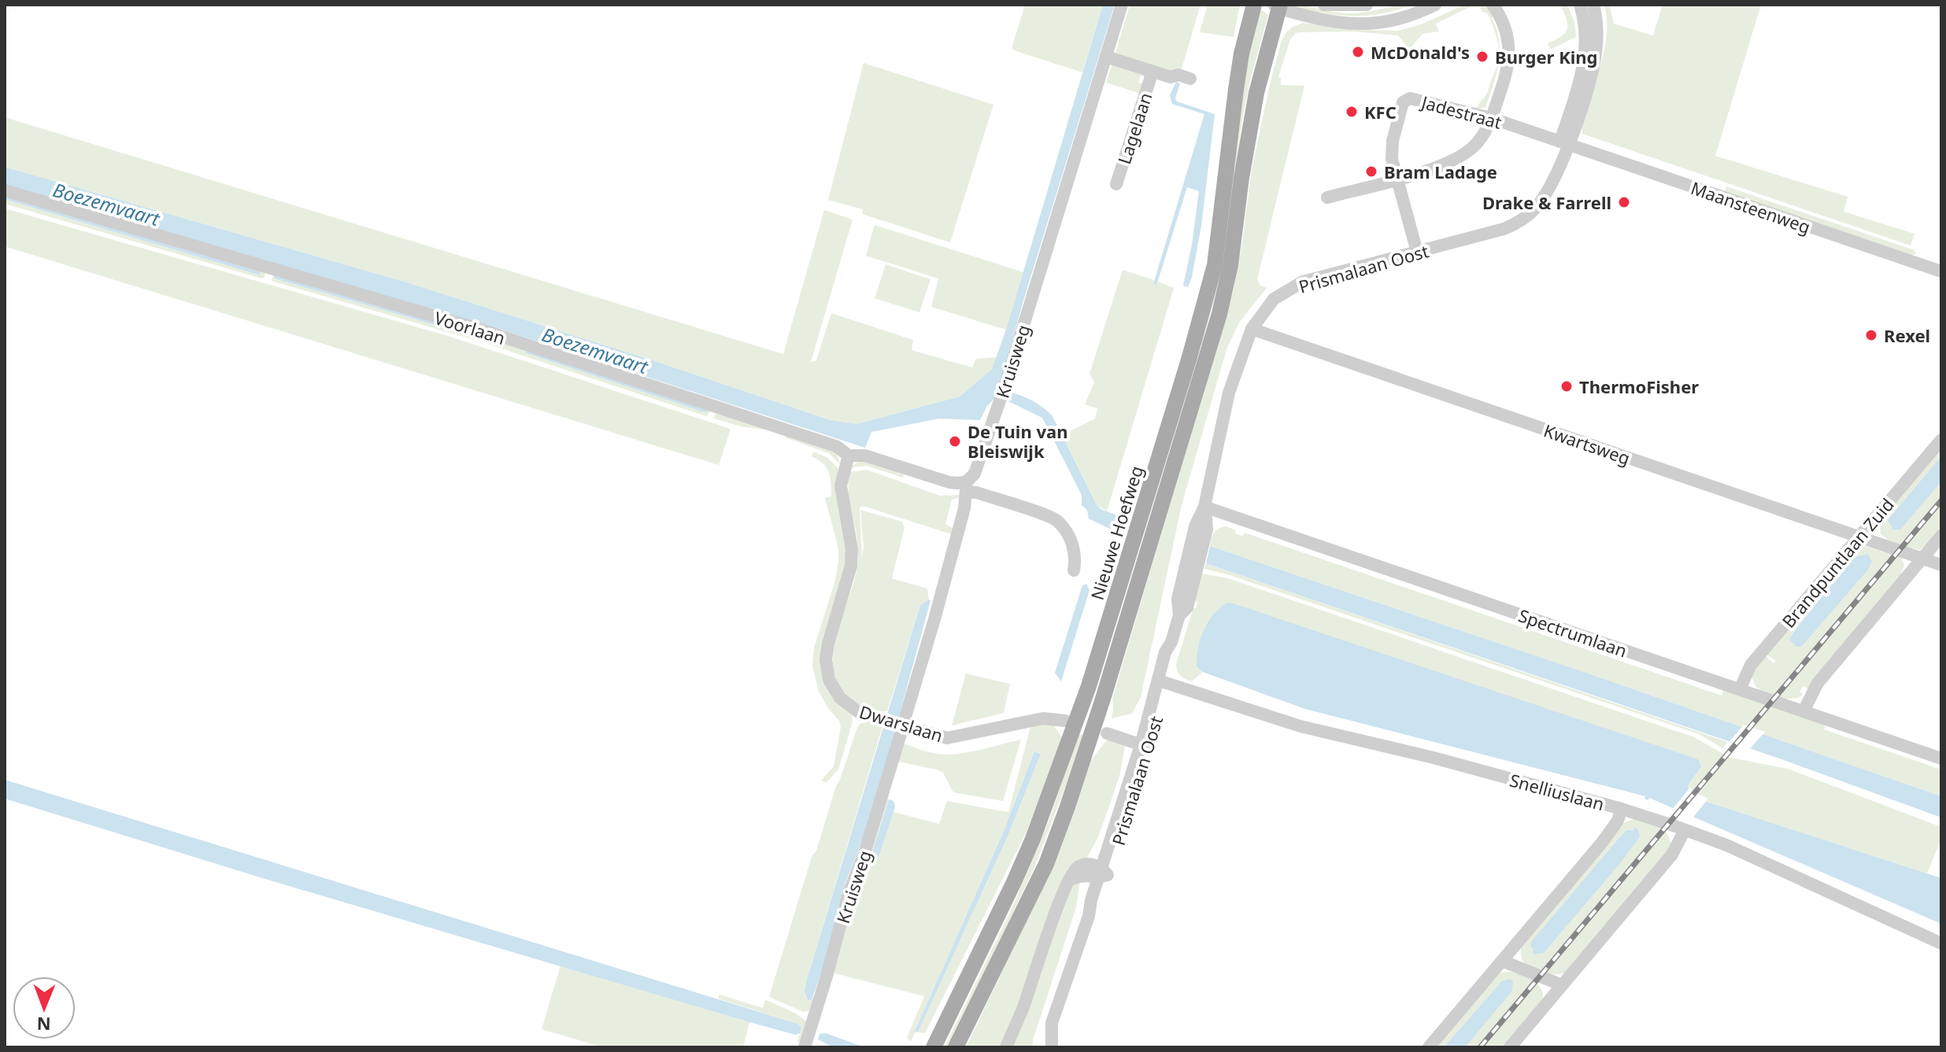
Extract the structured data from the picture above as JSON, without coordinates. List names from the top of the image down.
{
  "streets": {
    "main road": ["Nieuwe Hoefweg"],
    "street": [
      "Jadestraat",
      "Lagelaan",
      "Maansteenweg",
      "Prismalaan Oost",
      "Voorlaan",
      "Kruisweg",
      "Kwartsweg",
      "Brandpuntlaan Zuid",
      "Spectrumlaan",
      "Dwarslaan",
      "Snelliuslaan"
    ]
  },
  "crossings": [
    ["Jadestraat", "Maansteenweg"],
    ["Jadestraat", "Prismalaan Oost"],
    ["Lagelaan", "Kruisweg"],
    ["Maansteenweg", "Prismalaan Oost"],
    ["Prismalaan Oost", "Kwartsweg"],
    ["Prismalaan Oost", "Spectrumlaan"],
    ["Prismalaan Oost", "Snelliuslaan"],
    ["Voorlaan", "Kruisweg"],
    ["Voorlaan", "Dwarslaan"],
    ["Kruisweg", "Dwarslaan"],
    ["Kwartsweg", "Brandpuntlaan Zuid"],
    ["Brandpuntlaan Zuid", "Spectrumlaan"]
  ],
  "water": ["Boezemvaart"],
  "places": [
    "McDonald's",
    "Burger King",
    "KFC",
    "Bram Ladage",
    "Drake & Farrell",
    "Rexel",
    "ThermoFisher",
    "De Tuin van Bleiswijk"
  ],
  "north": "bottom"
}
